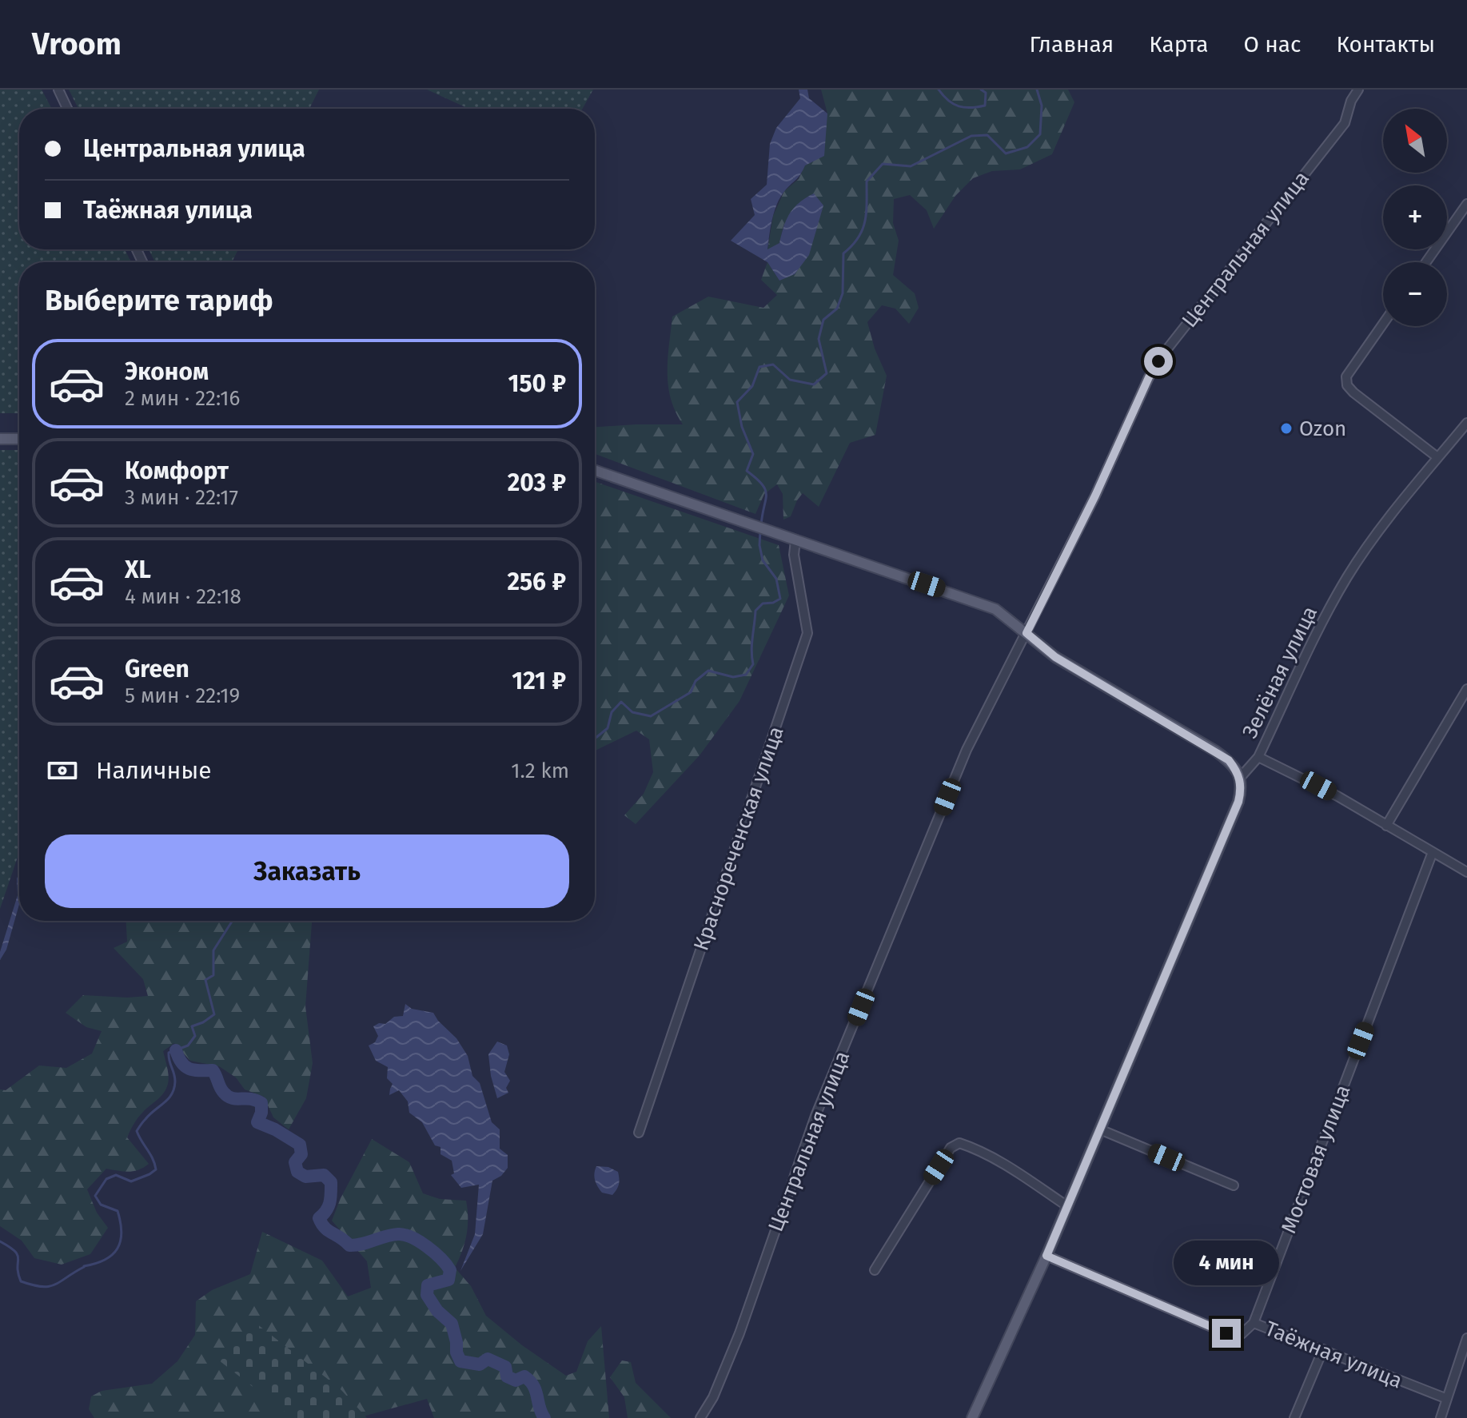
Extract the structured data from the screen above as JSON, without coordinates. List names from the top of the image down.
{
  "streets": {
    "street": [
      "Центральная улица",
      "Зелёная улица",
      "Краснореченская улица",
      "Мостовая улица",
      "Таёжная улица"
    ]
  },
  "crossings": [
    ["Мостовая улица", "Таёжная улица"]
  ],
  "places": ["Ozon"],
  "north": "top left",
  "page": {
    "header": "Vroom",
    "nav": [
      "Главная",
      "Карта",
      "О нас",
      "Контакты"
    ],
    "map_buttons": ["+", "−"],
    "banner": ["Центральная улица", "Таёжная улица"],
    "heading": "Выберите тариф",
    "list": [
      {
        "name": "Эконом",
        "note": "2 мин · 22:16",
        "value": "150 ₽"
      },
      {
        "name": "Комфорт",
        "note": "3 мин · 22:17",
        "value": "203 ₽"
      },
      {
        "name": "XL",
        "note": "4 мин · 22:18",
        "value": "256 ₽"
      },
      {
        "name": "Green",
        "note": "5 мин · 22:19",
        "value": "121 ₽"
      }
    ],
    "pay": ["Наличные", "1.2 km"],
    "buttons": "Заказать",
    "bubble": "4 мин"
  }
}
